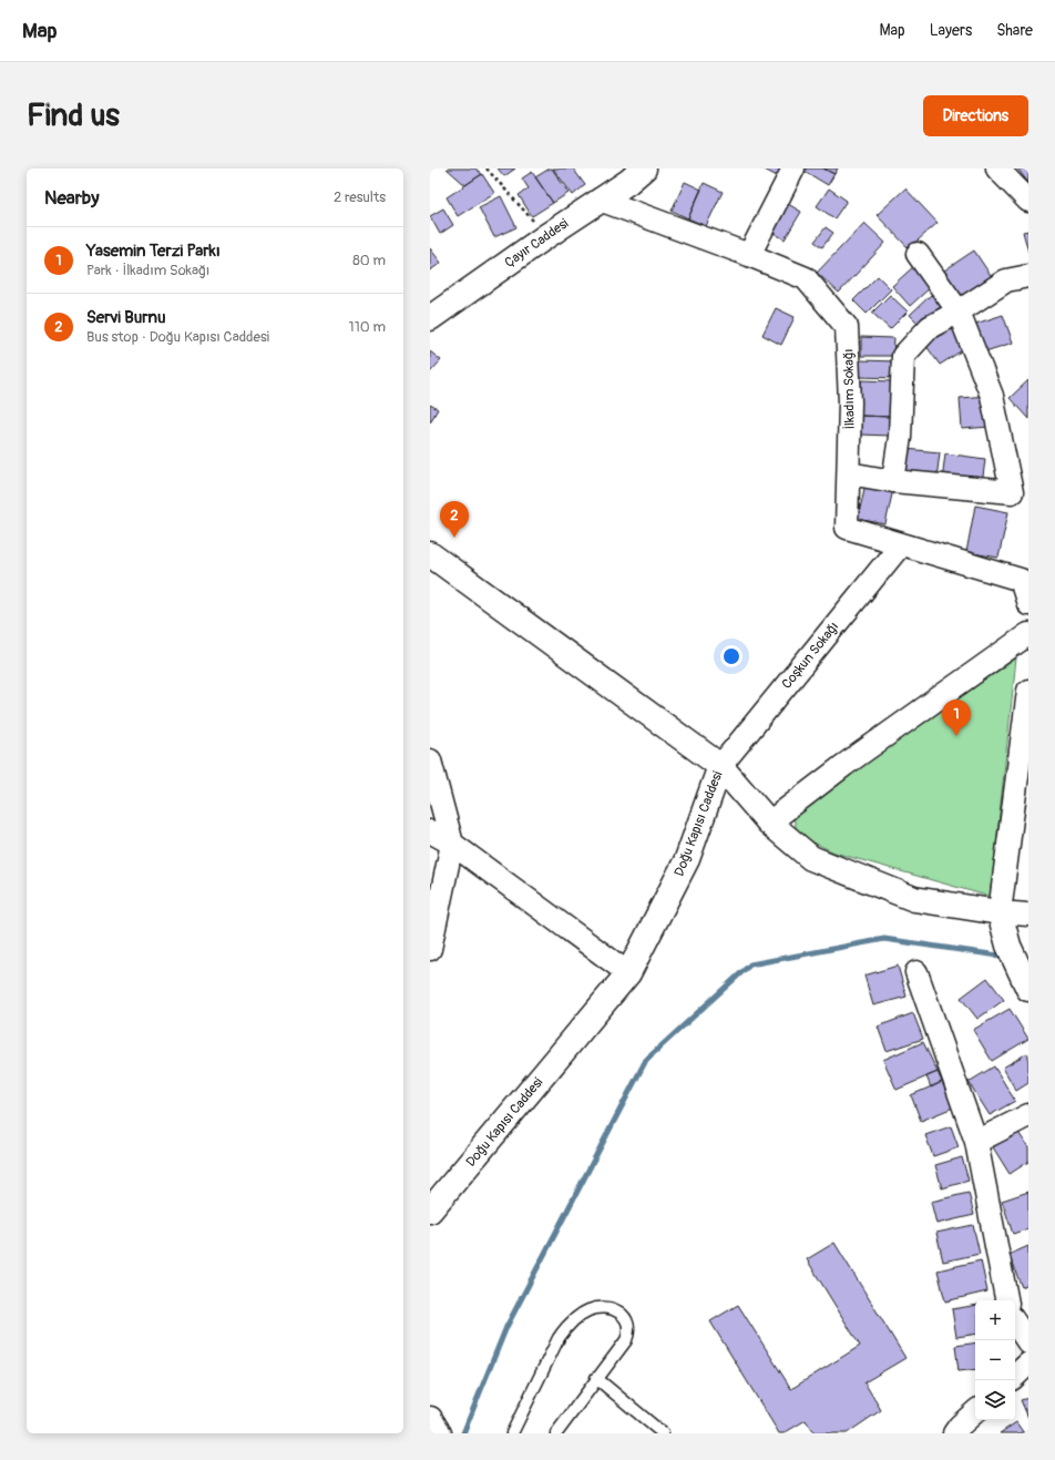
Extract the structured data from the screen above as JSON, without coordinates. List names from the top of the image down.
{
  "streets": {
    "street": [
      "Çayır Caddesi",
      "İlkadım Sokağı",
      "Coşkun Sokağı",
      "Doğu Kapısı Caddesi"
    ]
  },
  "crossings": [
    ["Çayır Caddesi", "İlkadım Sokağı"],
    ["İlkadım Sokağı", "Coşkun Sokağı"],
    ["Coşkun Sokağı", "Doğu Kapısı Caddesi"]
  ],
  "page": {
    "header": "Map",
    "nav": ["Map", "Layers", "Share"],
    "buttons": "Directions",
    "title": "Find us",
    "heading": ["Nearby", "2 results"],
    "list": [
      {
        "mark": "1",
        "name": "Yasemin Terzi Parkı",
        "note": "Park · İlkadım Sokağı",
        "value": "80 m"
      },
      {
        "mark": "2",
        "name": "Servi Burnu",
        "note": "Bus stop · Doğu Kapısı Caddesi",
        "value": "110 m"
      }
    ],
    "pins": ["2", "1"],
    "map_buttons": ["+", "−"]
  }
}
